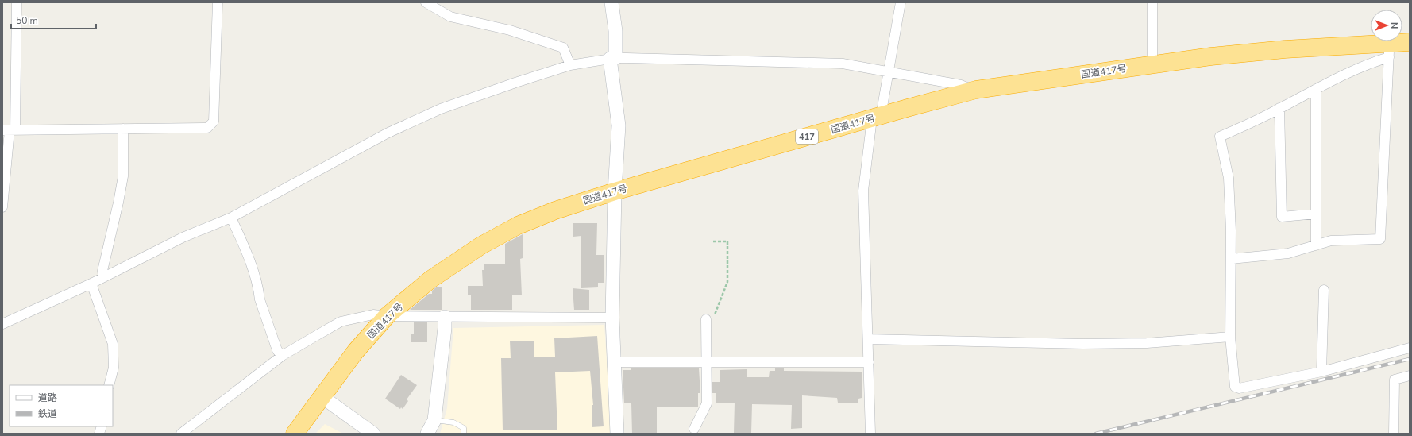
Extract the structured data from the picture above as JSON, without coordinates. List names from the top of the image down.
{
  "streets": {
    "highway": ["国道417号", "417"]
  },
  "legend": ["道路", "鉄道"],
  "scale_bar": "50 m",
  "north": "right"
}
